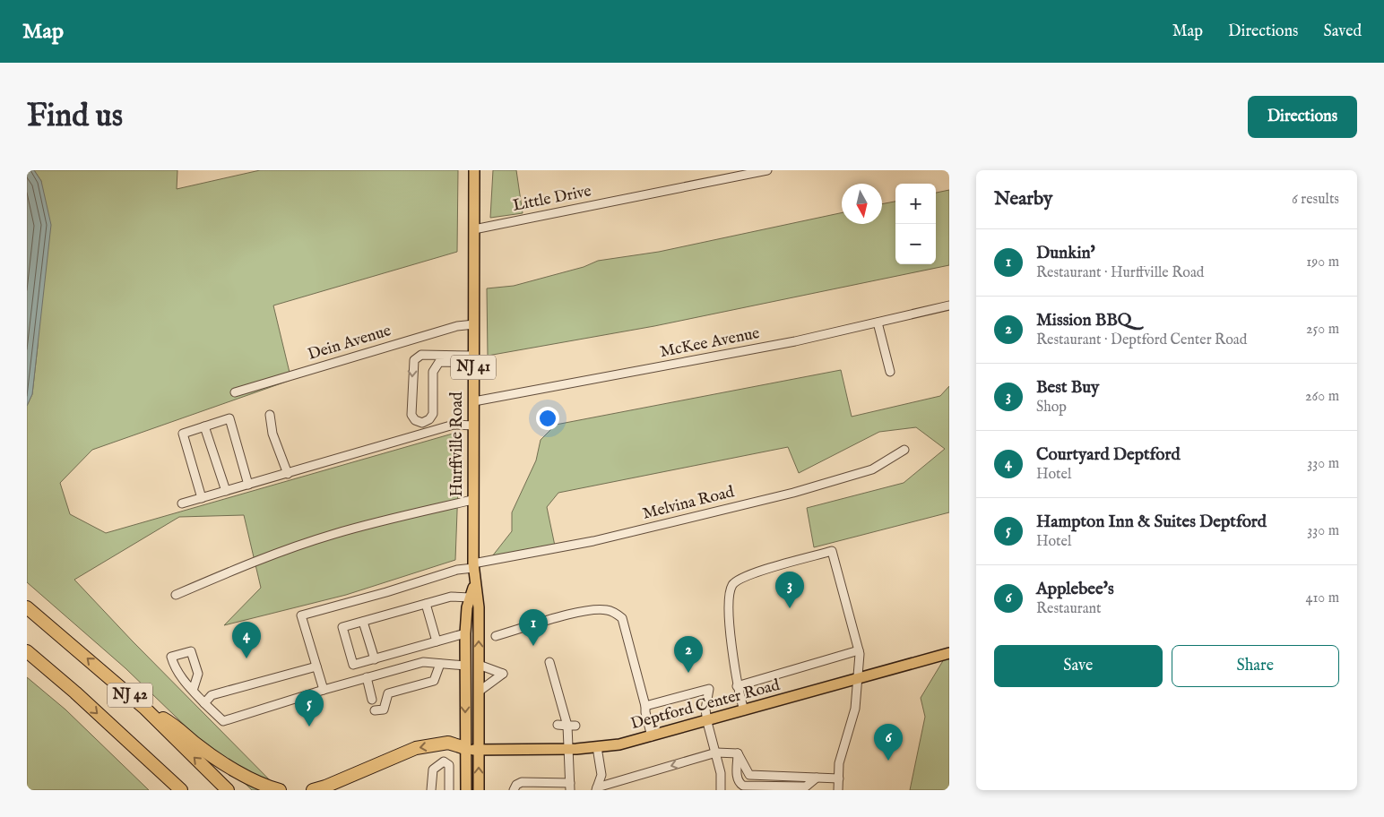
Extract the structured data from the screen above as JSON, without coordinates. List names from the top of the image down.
{
  "streets": {
    "highway": ["NJ 42"],
    "main road": ["NJ 41", "Hurffville Road", "Deptford Center Road"],
    "street": [
      "Little Drive",
      "Dein Avenue",
      "McKee Avenue",
      "Melvina Road"
    ]
  },
  "crossings": [
    ["Little Drive", "Hurffville Road"],
    ["Dein Avenue", "Hurffville Road"],
    ["McKee Avenue", "Hurffville Road"],
    ["Hurffville Road", "Melvina Road"],
    ["Hurffville Road", "Deptford Center Road"]
  ],
  "north": "bottom",
  "page": {
    "header": "Map",
    "nav": ["Map", "Directions", "Saved"],
    "buttons": [
      "Directions",
      ["Save", "Share"]
    ],
    "title": "Find us",
    "heading": ["Nearby", "6 results"],
    "map_buttons": ["+", "−"],
    "list": [
      {
        "mark": "1",
        "name": "Dunkin'",
        "note": "Restaurant · Hurffville Road",
        "value": "190 m"
      },
      {
        "mark": "2",
        "name": "Mission BBQ",
        "note": "Restaurant · Deptford Center Road",
        "value": "250 m"
      },
      {
        "mark": "3",
        "name": "Best Buy",
        "note": "Shop",
        "value": "260 m"
      },
      {
        "mark": "4",
        "name": "Courtyard Deptford",
        "note": "Hotel",
        "value": "330 m"
      },
      {
        "mark": "5",
        "name": "Hampton Inn & Suites Deptford",
        "note": "Hotel",
        "value": "330 m"
      },
      {
        "mark": "6",
        "name": "Applebee's",
        "note": "Restaurant",
        "value": "410 m"
      }
    ],
    "pins": [
      "3",
      "1",
      "4",
      "2",
      "5",
      "6"
    ]
  }
}
